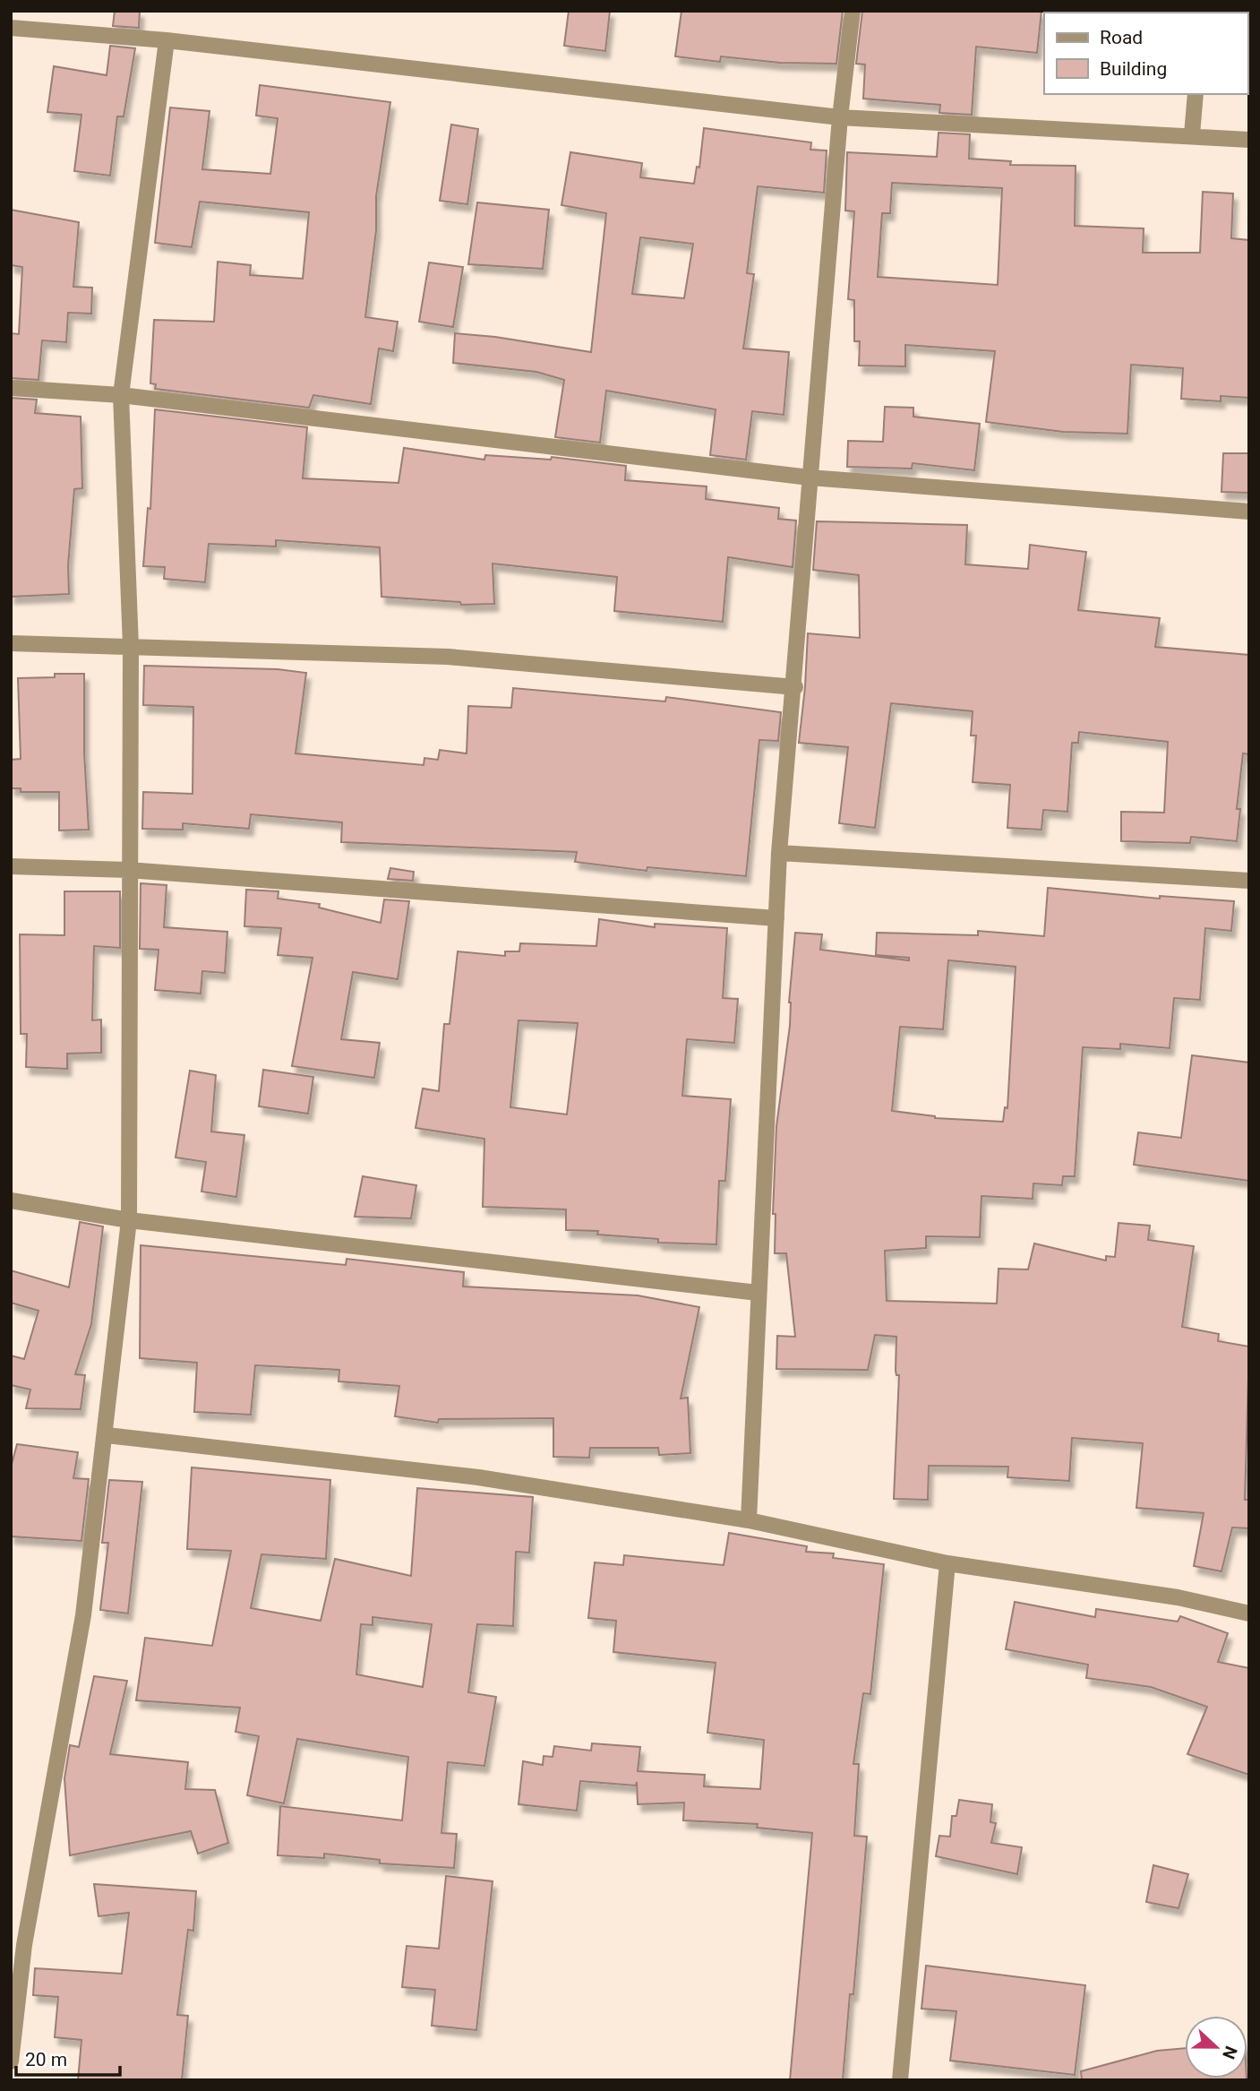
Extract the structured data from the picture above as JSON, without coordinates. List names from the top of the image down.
{
  "legend": ["Road", "Building"],
  "scale_bar": "20 m",
  "north": "right"
}
